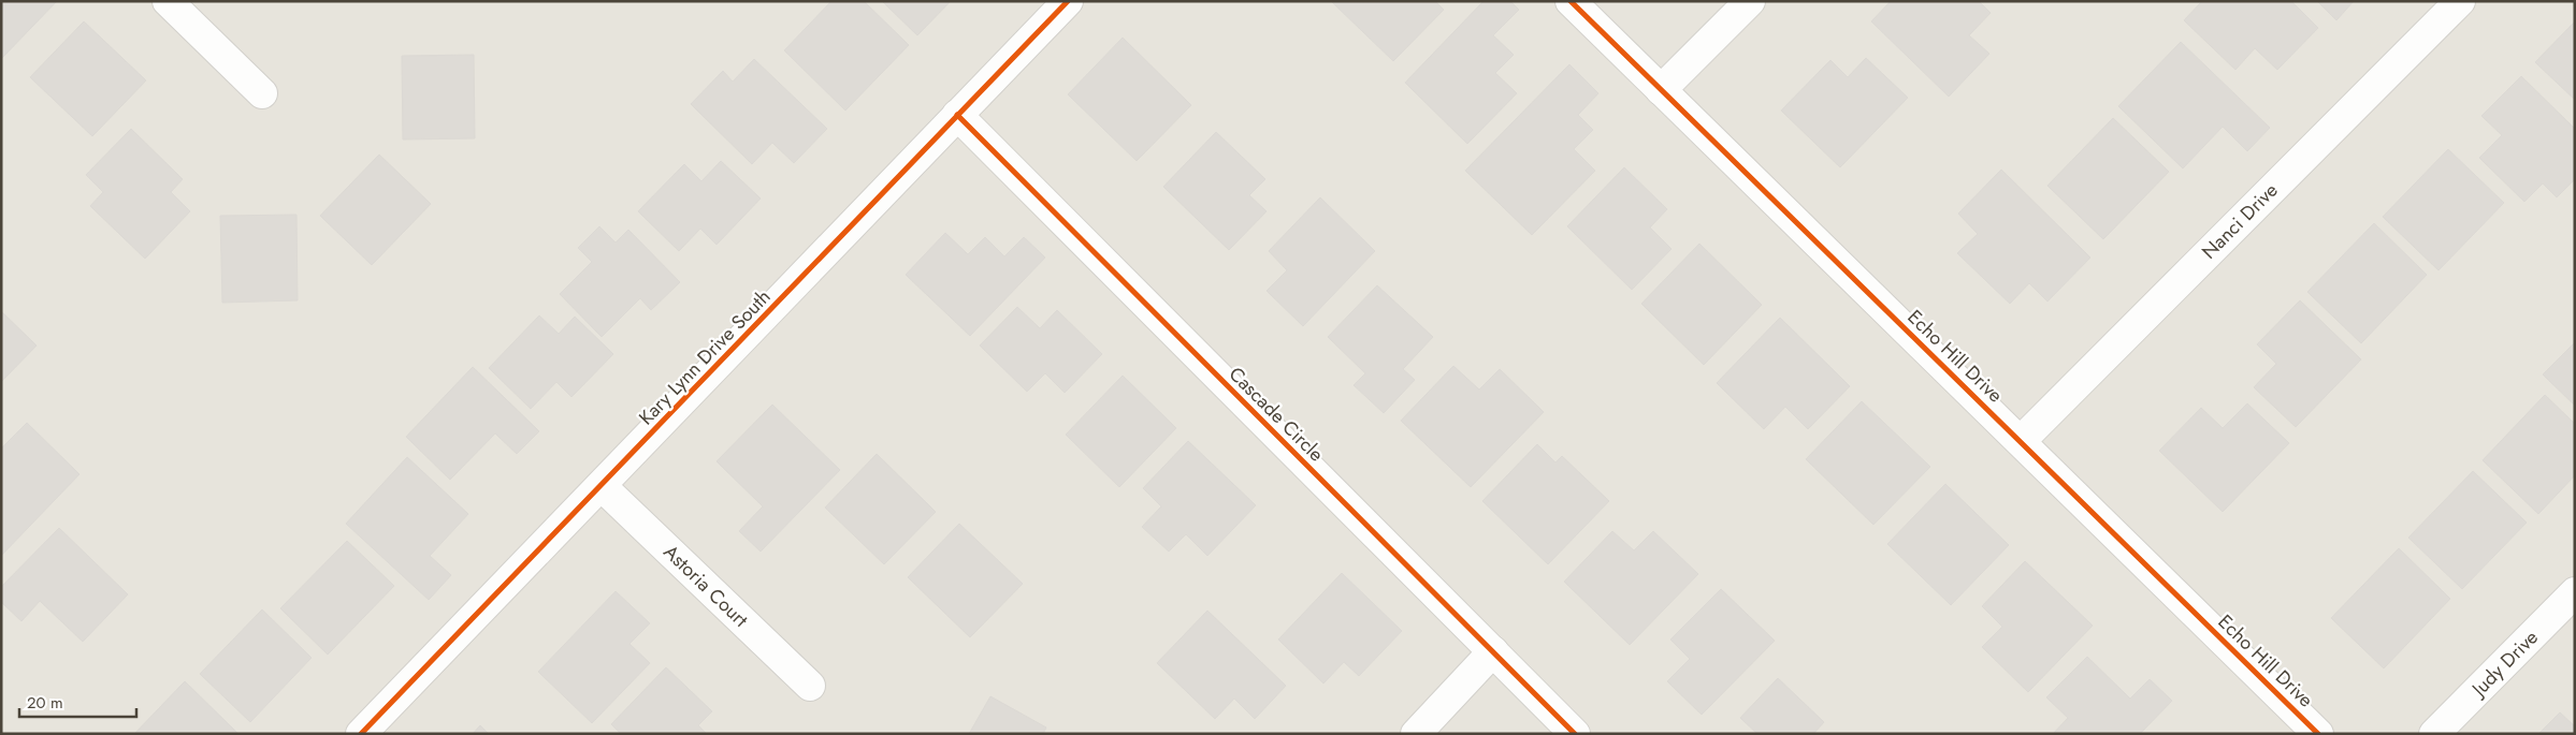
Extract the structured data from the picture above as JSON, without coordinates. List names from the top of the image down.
{
  "streets": {
    "street": [
      "Nanci Drive",
      "Echo Hill Drive",
      "Kary Lynn Drive South",
      "Cascade Circle",
      "Astoria Court",
      "Judy Drive"
    ]
  },
  "crossings": [
    ["Nanci Drive", "Echo Hill Drive"],
    ["Kary Lynn Drive South", "Cascade Circle"],
    ["Kary Lynn Drive South", "Astoria Court"]
  ],
  "scale_bar": "20 m"
}
